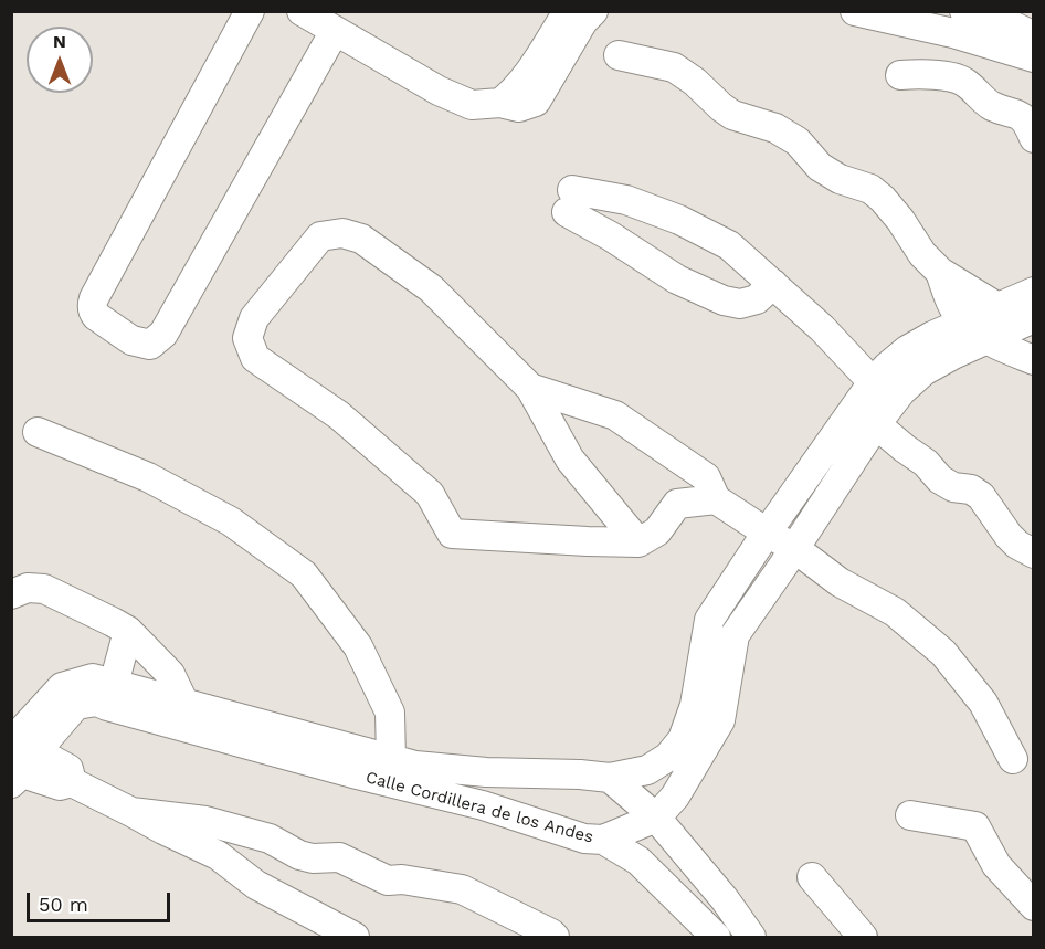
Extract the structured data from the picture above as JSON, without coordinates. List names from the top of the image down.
{
  "streets": {
    "street": ["Calle Cordillera de los Andes"]
  },
  "scale_bar": "50 m",
  "north": "top"
}
